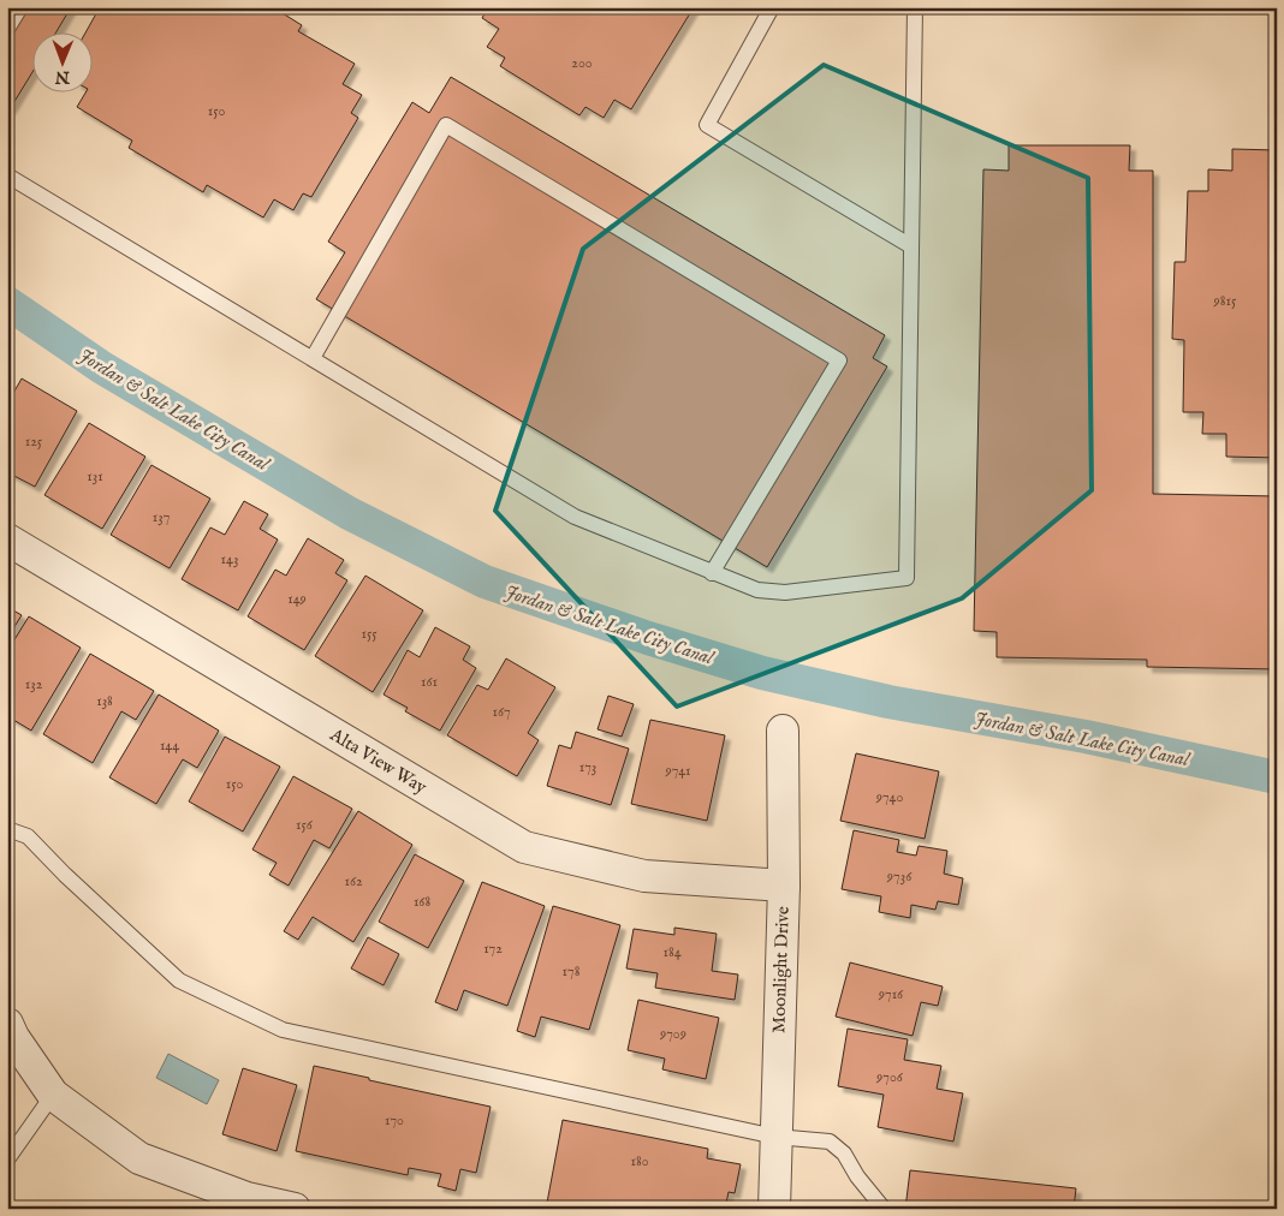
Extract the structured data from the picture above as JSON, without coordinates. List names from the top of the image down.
{
  "streets": {
    "street": ["Alta View Way", "Moonlight Drive"]
  },
  "crossings": [
    ["Alta View Way", "Moonlight Drive"]
  ],
  "water": ["Jordan & Salt Lake City Canal"],
  "house_numbers": [
    "200",
    "150",
    "9815",
    "125",
    "131",
    "137",
    "143",
    "149",
    "155",
    "161",
    "132",
    "138",
    "167",
    "144",
    "173",
    "9741",
    "150",
    "9740",
    "156",
    "9736",
    "162",
    "168",
    "172",
    "184",
    "178",
    "9716",
    "9709",
    "9706",
    "170",
    "180"
  ],
  "north": "bottom"
}
